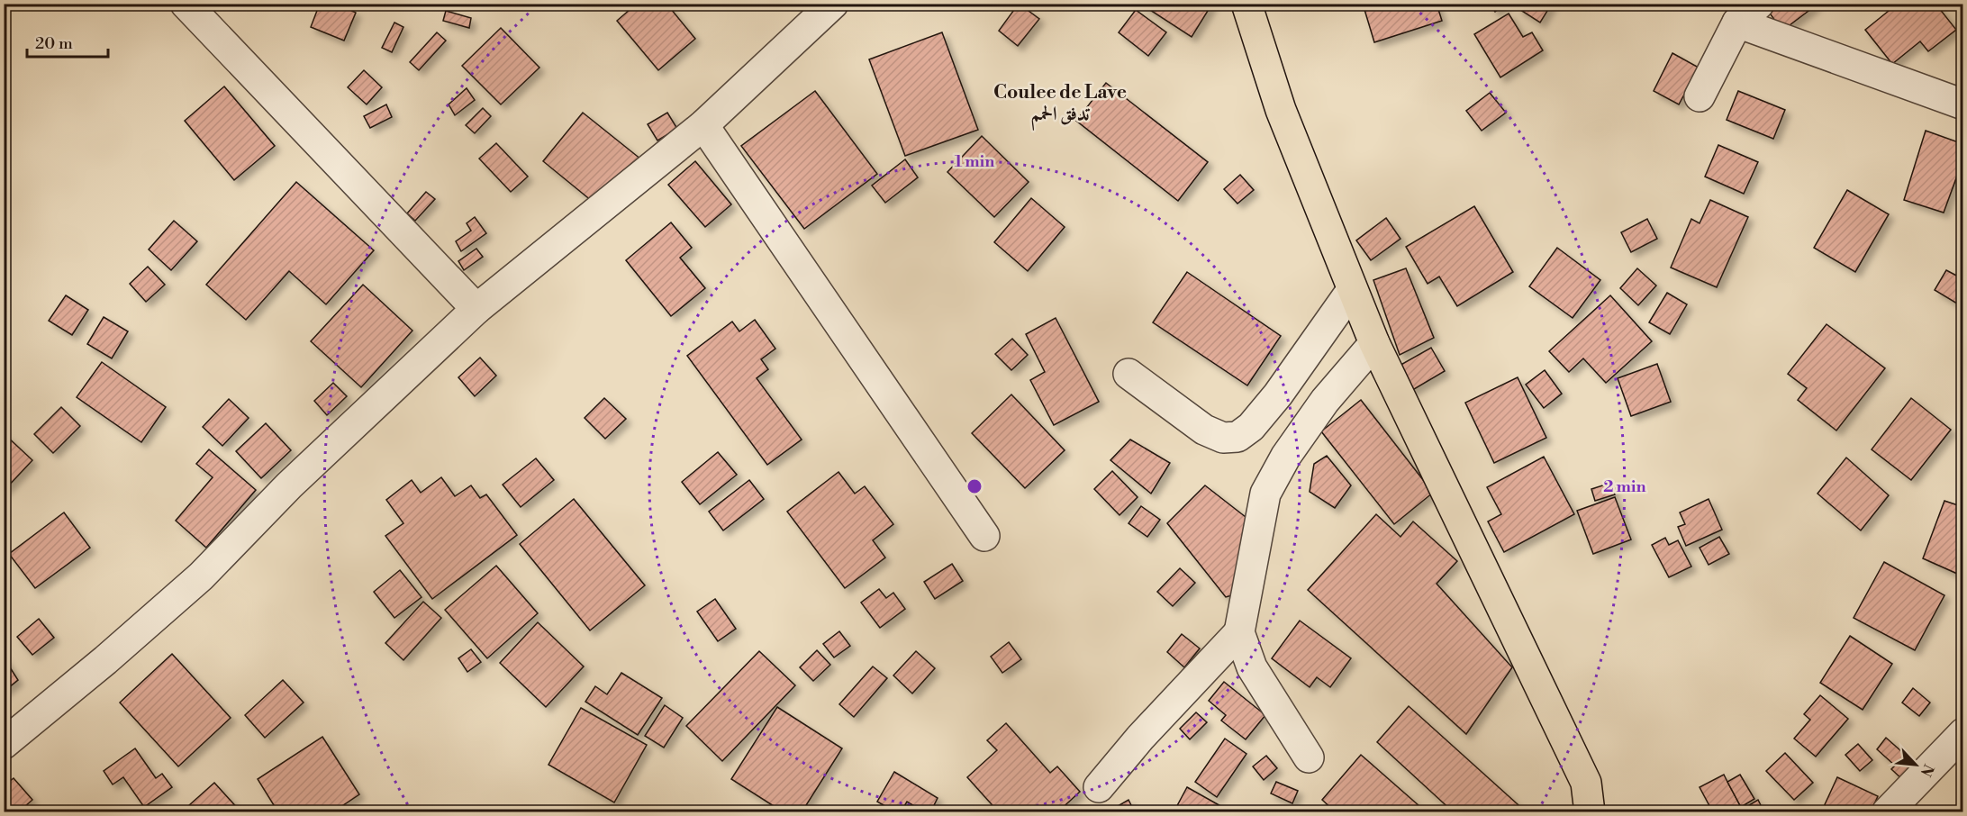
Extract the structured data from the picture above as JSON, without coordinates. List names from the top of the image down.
{
  "districts": ["Coulee de Lave تدفق الحمم"],
  "scale_bar": "20 m",
  "north": "bottom right",
  "rings": ["1 min", "2 min"]
}
